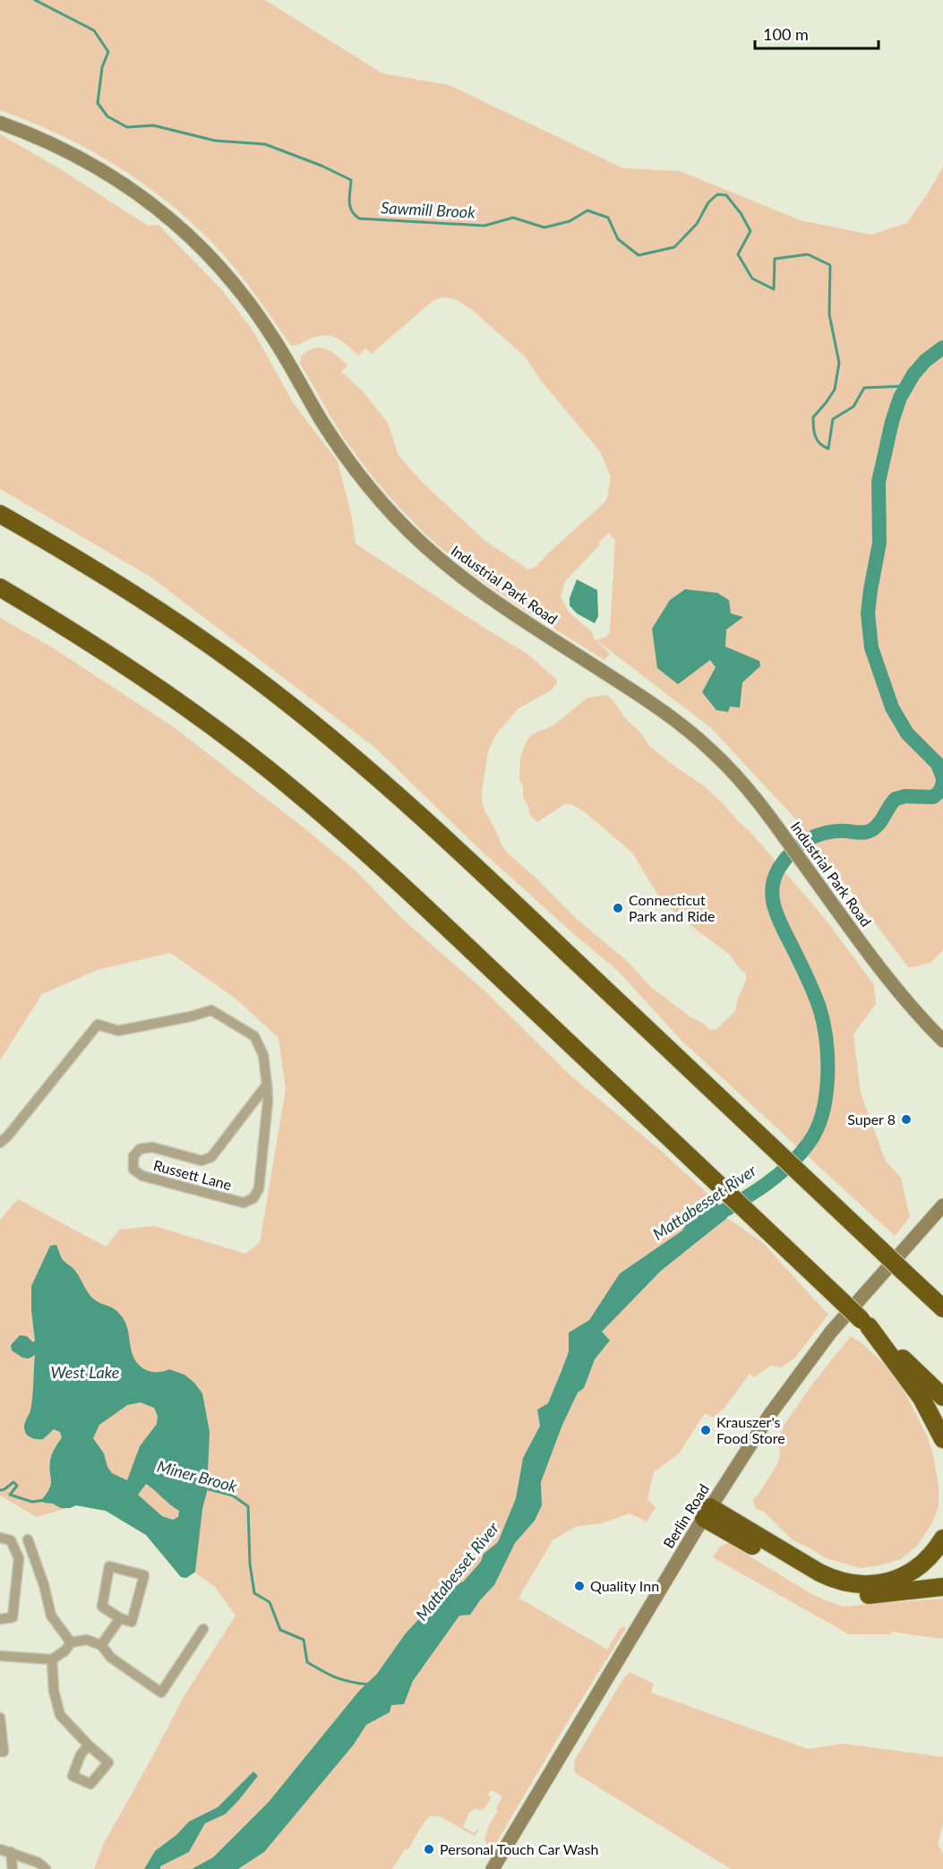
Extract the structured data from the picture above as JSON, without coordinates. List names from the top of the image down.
{
  "streets": {
    "street": ["Industrial Park Road", "Russett Lane", "Berlin Road"]
  },
  "water": [
    "Sawmill Brook",
    "Mattabesset River",
    "West Lake",
    "Miner Brook"
  ],
  "places": [
    "Connecticut Park and Ride",
    "Super 8",
    "Krauszer's Food Store",
    "Quality Inn",
    "Personal Touch Car Wash"
  ],
  "scale_bar": "100 m"
}
